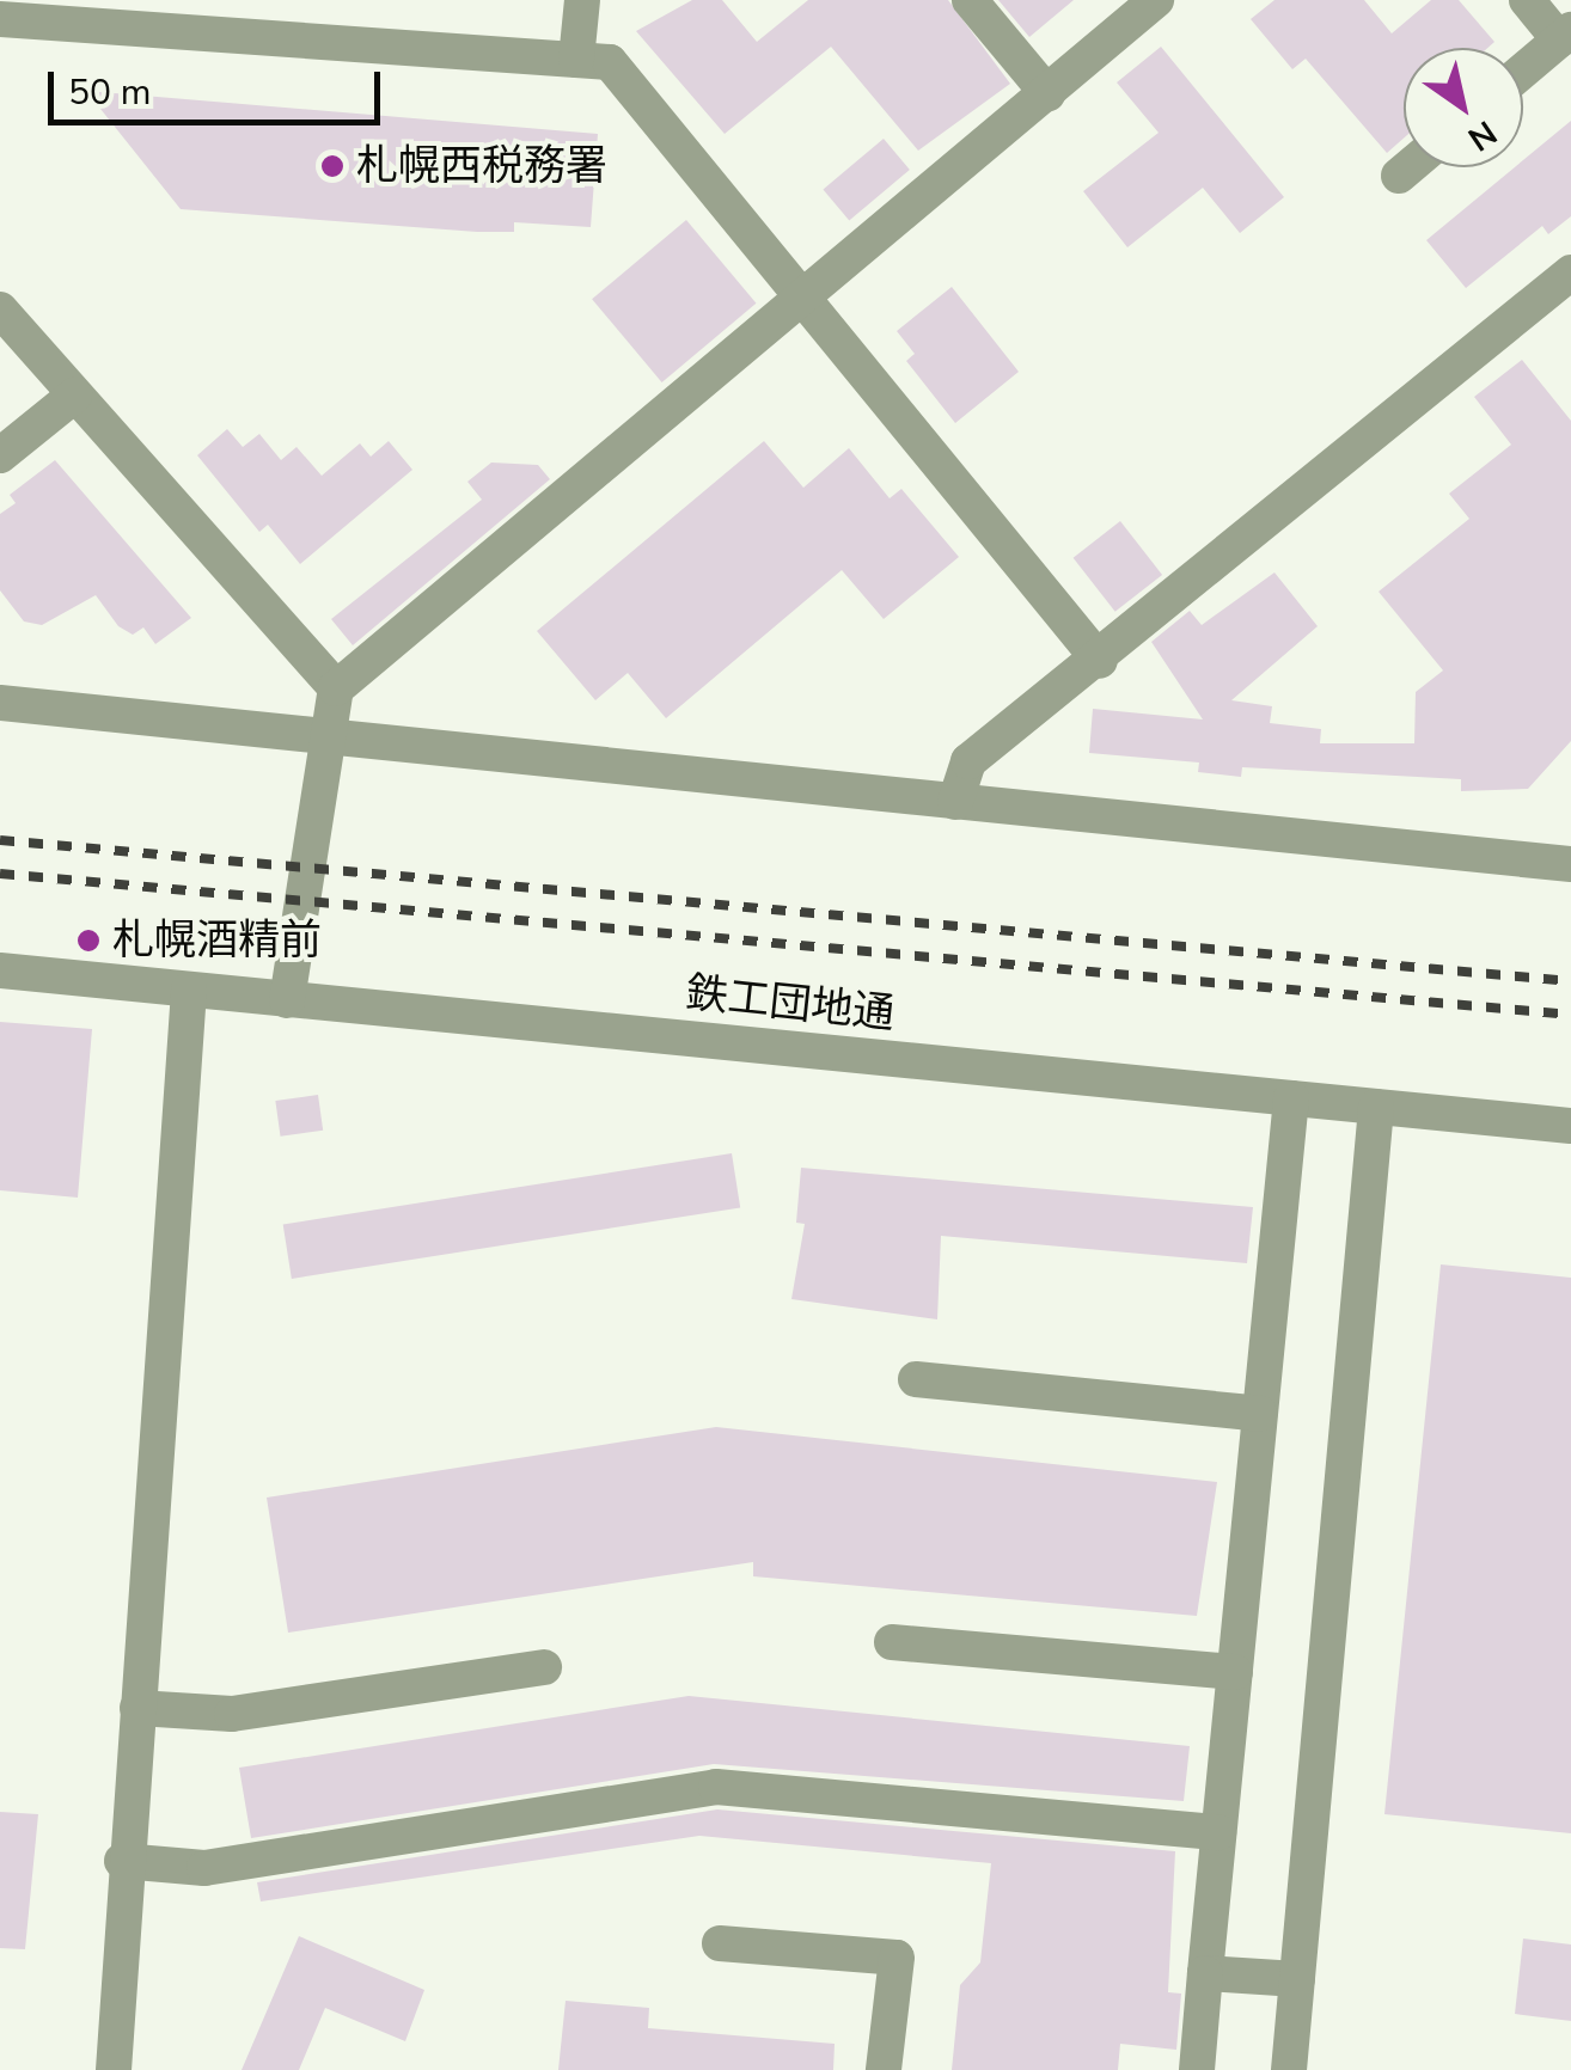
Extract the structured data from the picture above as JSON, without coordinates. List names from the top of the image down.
{
  "streets": {
    "street": ["鉄工団地通"]
  },
  "places": ["札幌西税務署", "札幌酒精前"],
  "scale_bar": "50 m",
  "north": "bottom right"
}
